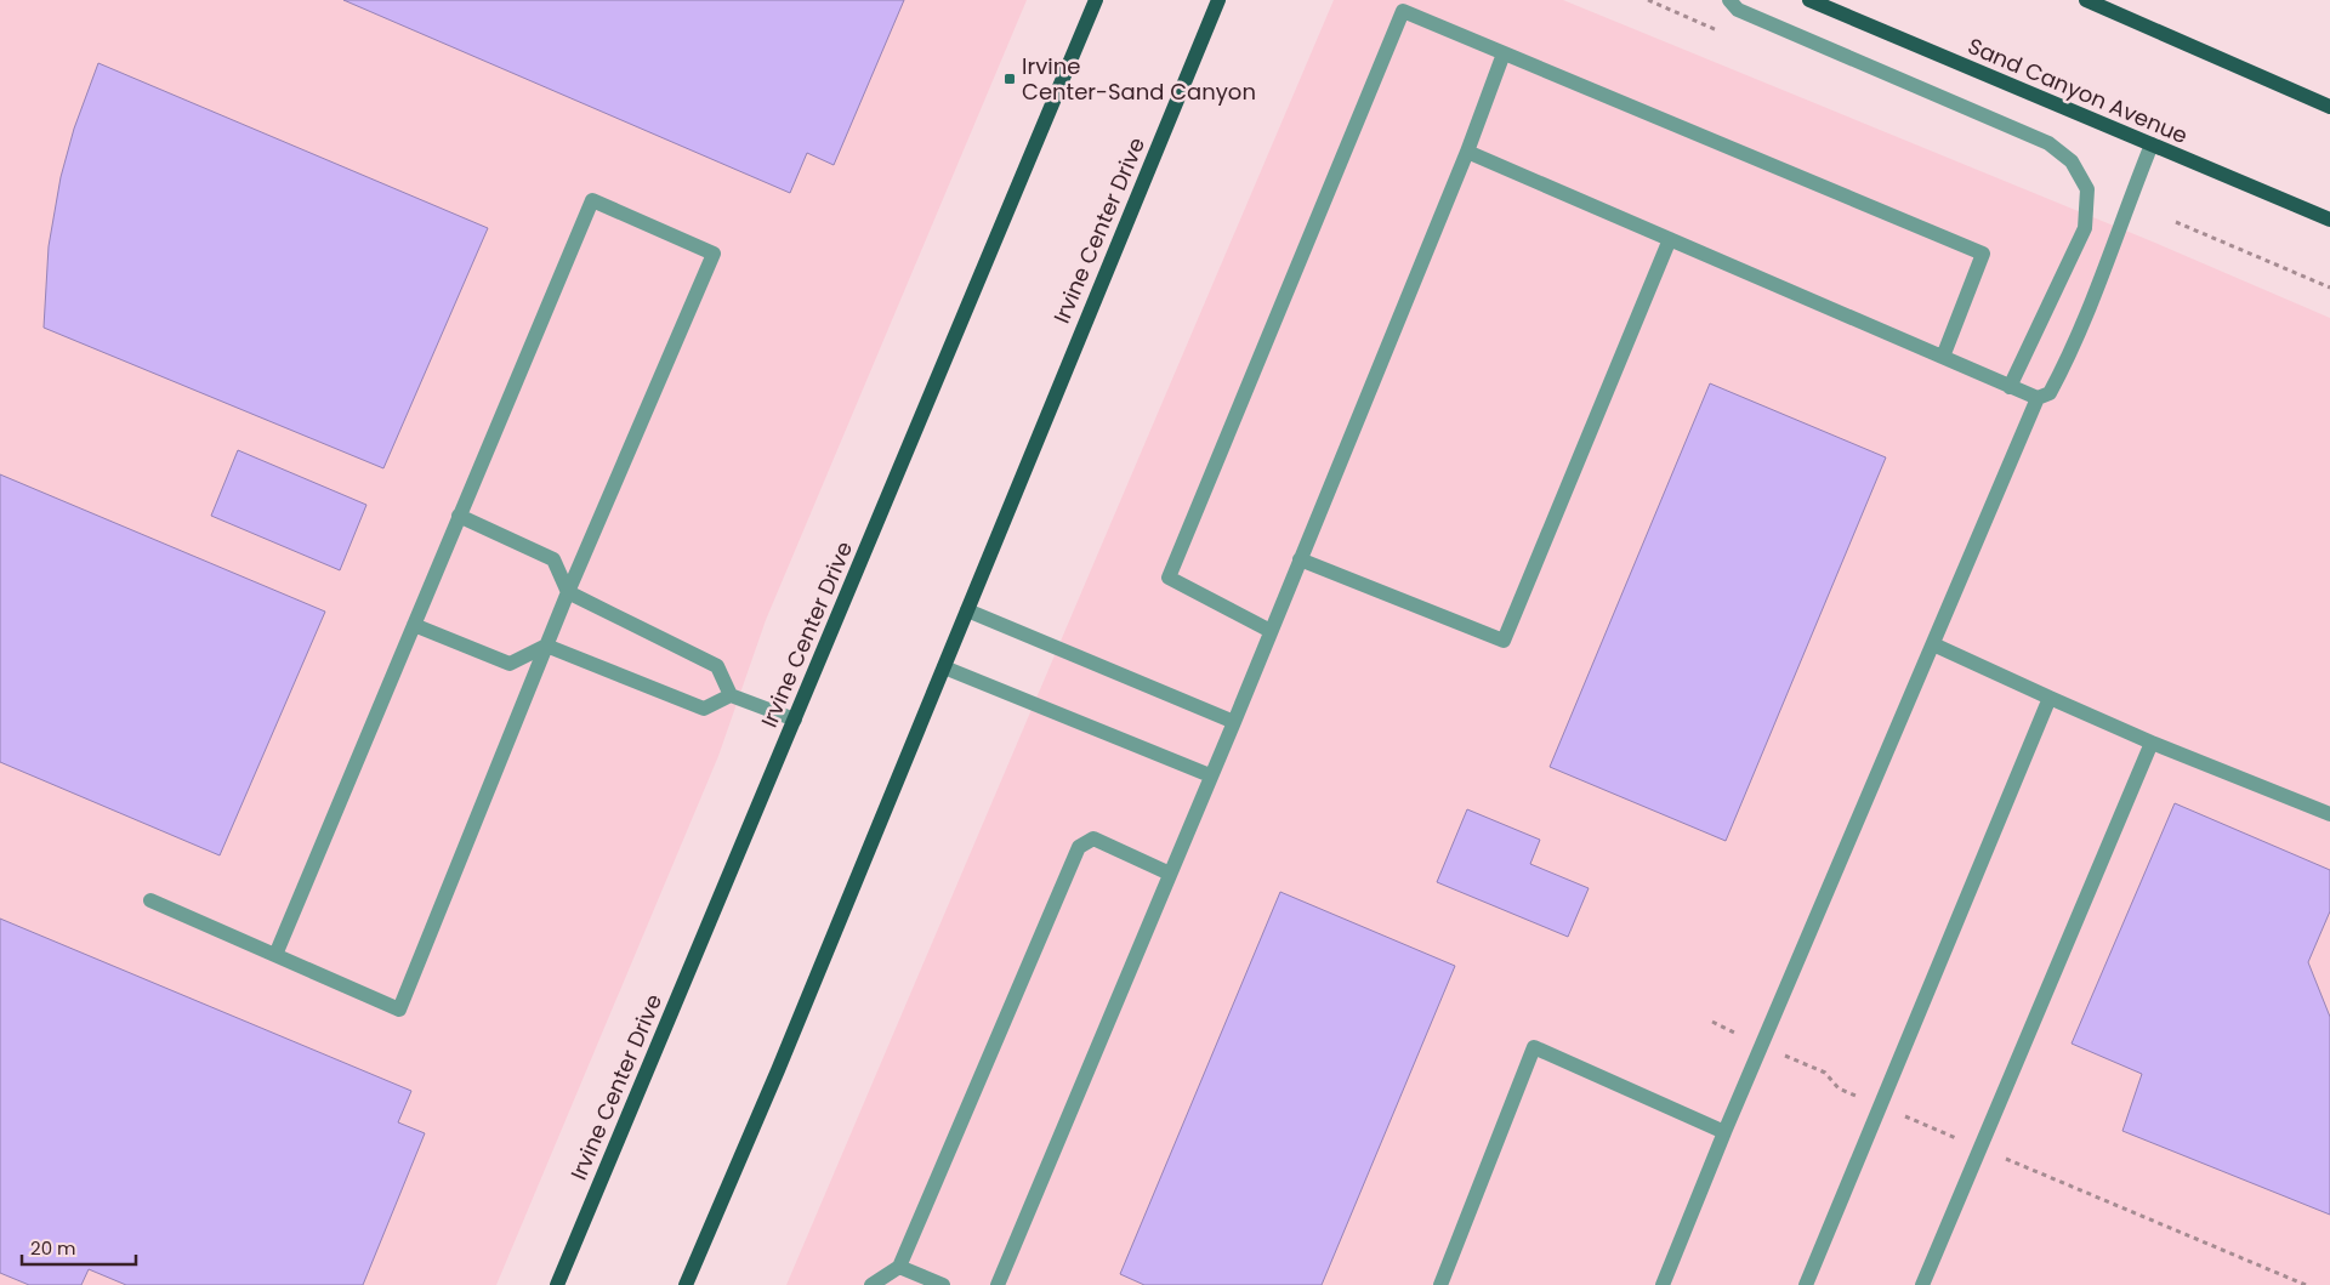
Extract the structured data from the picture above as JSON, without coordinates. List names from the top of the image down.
{
  "streets": {
    "main road": ["Sand Canyon Avenue", "Irvine Center Drive"]
  },
  "places": {
    "transit": ["Irvine Center-Sand Canyon"]
  },
  "scale_bar": "20 m"
}
